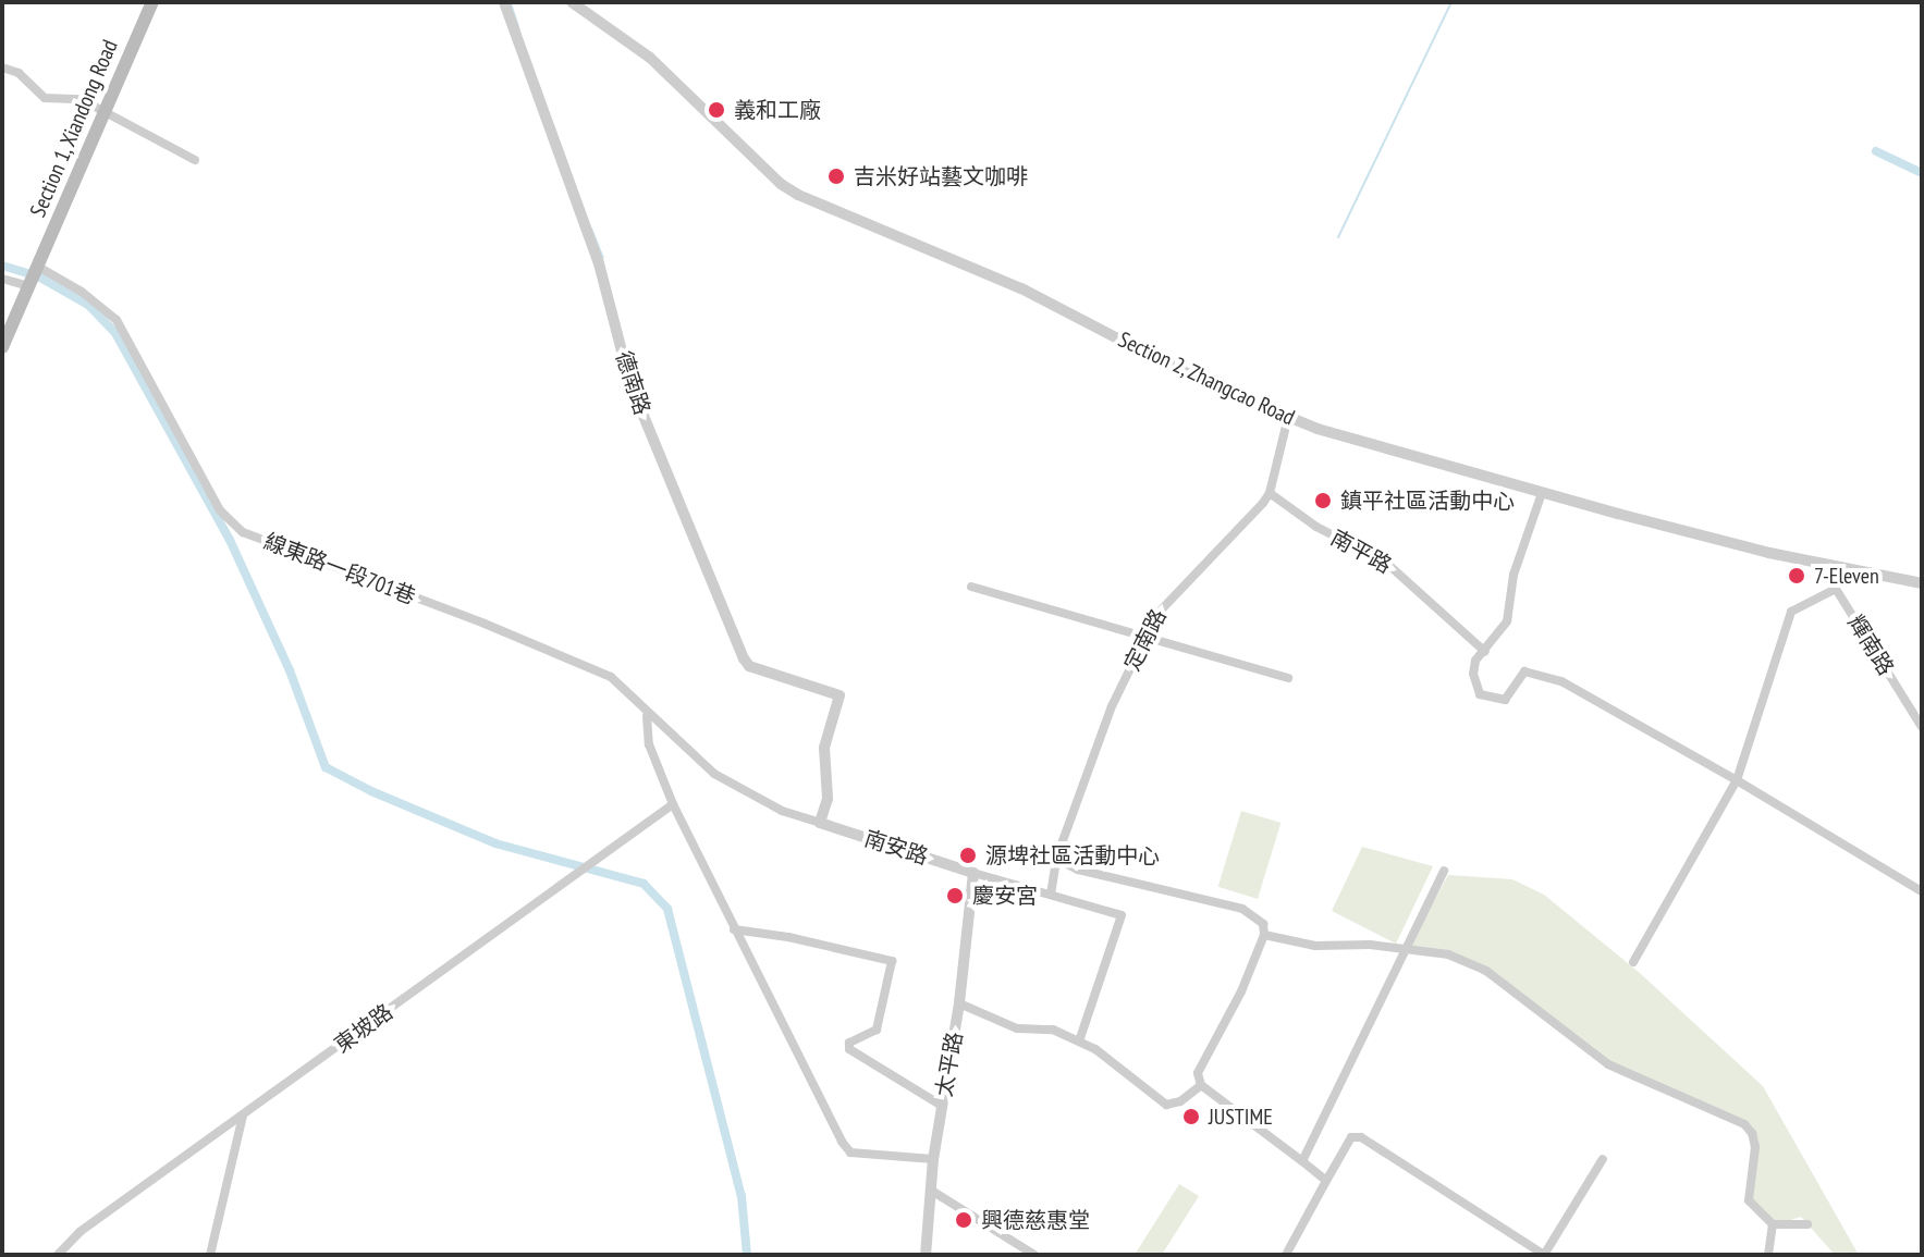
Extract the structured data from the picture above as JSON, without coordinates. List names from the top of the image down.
{
  "streets": {
    "main road": ["Section 1, Xiandong Road"],
    "street": [
      "Section 2, Zhangcao Road",
      "德南路",
      "南平路",
      "線東路一段701巷",
      "定南路",
      "輝南路",
      "南安路",
      "東坡路",
      "太平路"
    ]
  },
  "crossings": [
    ["Section 1, Xiandong Road", "線東路一段701巷"],
    ["Section 2, Zhangcao Road", "定南路"],
    ["Section 2, Zhangcao Road", "輝南路"],
    ["德南路", "線東路一段701巷"],
    ["德南路", "南安路"],
    ["南平路", "定南路"],
    ["線東路一段701巷", "南安路"],
    ["南安路", "太平路"]
  ],
  "places": [
    "義和工廠",
    "吉米好站藝文咖啡",
    "鎮平社區活動中心",
    "7-Eleven",
    "源埤社區活動中心",
    "慶安宮",
    "JUSTIME",
    "興德慈惠堂"
  ]
}
